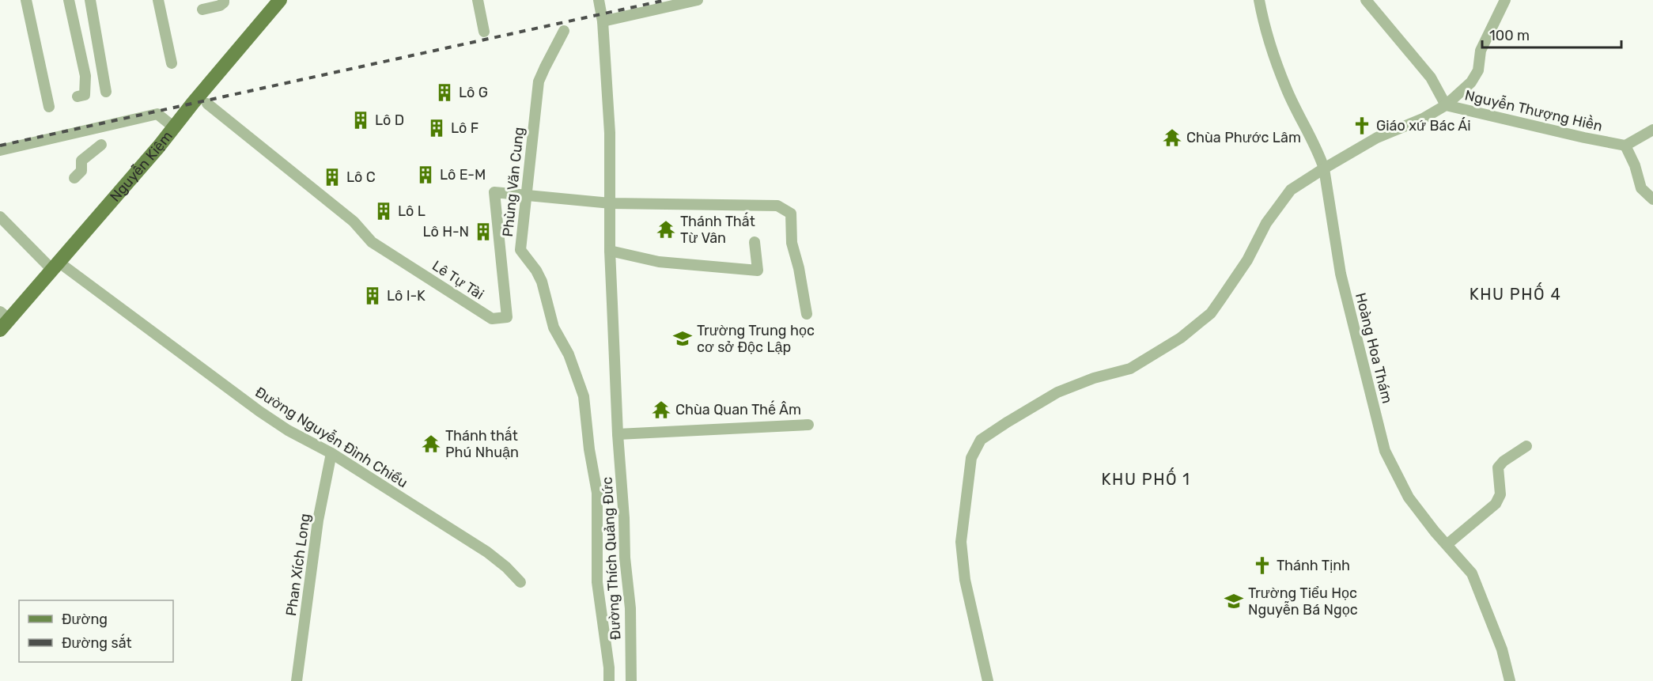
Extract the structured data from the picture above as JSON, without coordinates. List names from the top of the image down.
{
  "streets": {
    "main road": ["Nguyễn Kiệm"],
    "street": [
      "Nguyễn Thượng Hiền",
      "Phùng Văn Cung",
      "Lê Tự Tài",
      "Hoàng Hoa Thám",
      "Đường Nguyễn Đình Chiểu",
      "Đường Thích Quảng Đức",
      "Phan Xích Long"
    ]
  },
  "crossings": [
    ["Nguyễn Thượng Hiền", "Hoàng Hoa Thám"],
    ["Nguyễn Kiệm", "Đường Nguyễn Đình Chiểu"],
    ["Phùng Văn Cung", "Lê Tự Tài"],
    ["Đường Nguyễn Đình Chiểu", "Phan Xích Long"]
  ],
  "districts": ["KHU PHỐ 4", "KHU PHỐ 1"],
  "places": {
    "building": [
      "Lô G",
      "Lô D",
      "Lô F",
      "Lô E-M",
      "Lô C",
      "Lô L",
      "Lô H-N",
      "Lô I-K"
    ],
    "church": ["Giáo xứ Bác Ái", "Thánh Tịnh"],
    "temple": [
      "Chùa Phước Lâm",
      "Thánh Thất Từ Vân",
      "Chùa Quan Thế Âm",
      "Thánh thất Phú Nhuận"
    ],
    "school or university": ["Trường Trung học cơ sở Độc Lập", "Trường Tiểu Học Nguyễn Bá Ngọc"]
  },
  "legend": ["Đường", "Đường sắt"],
  "scale_bar": "100 m"
}
